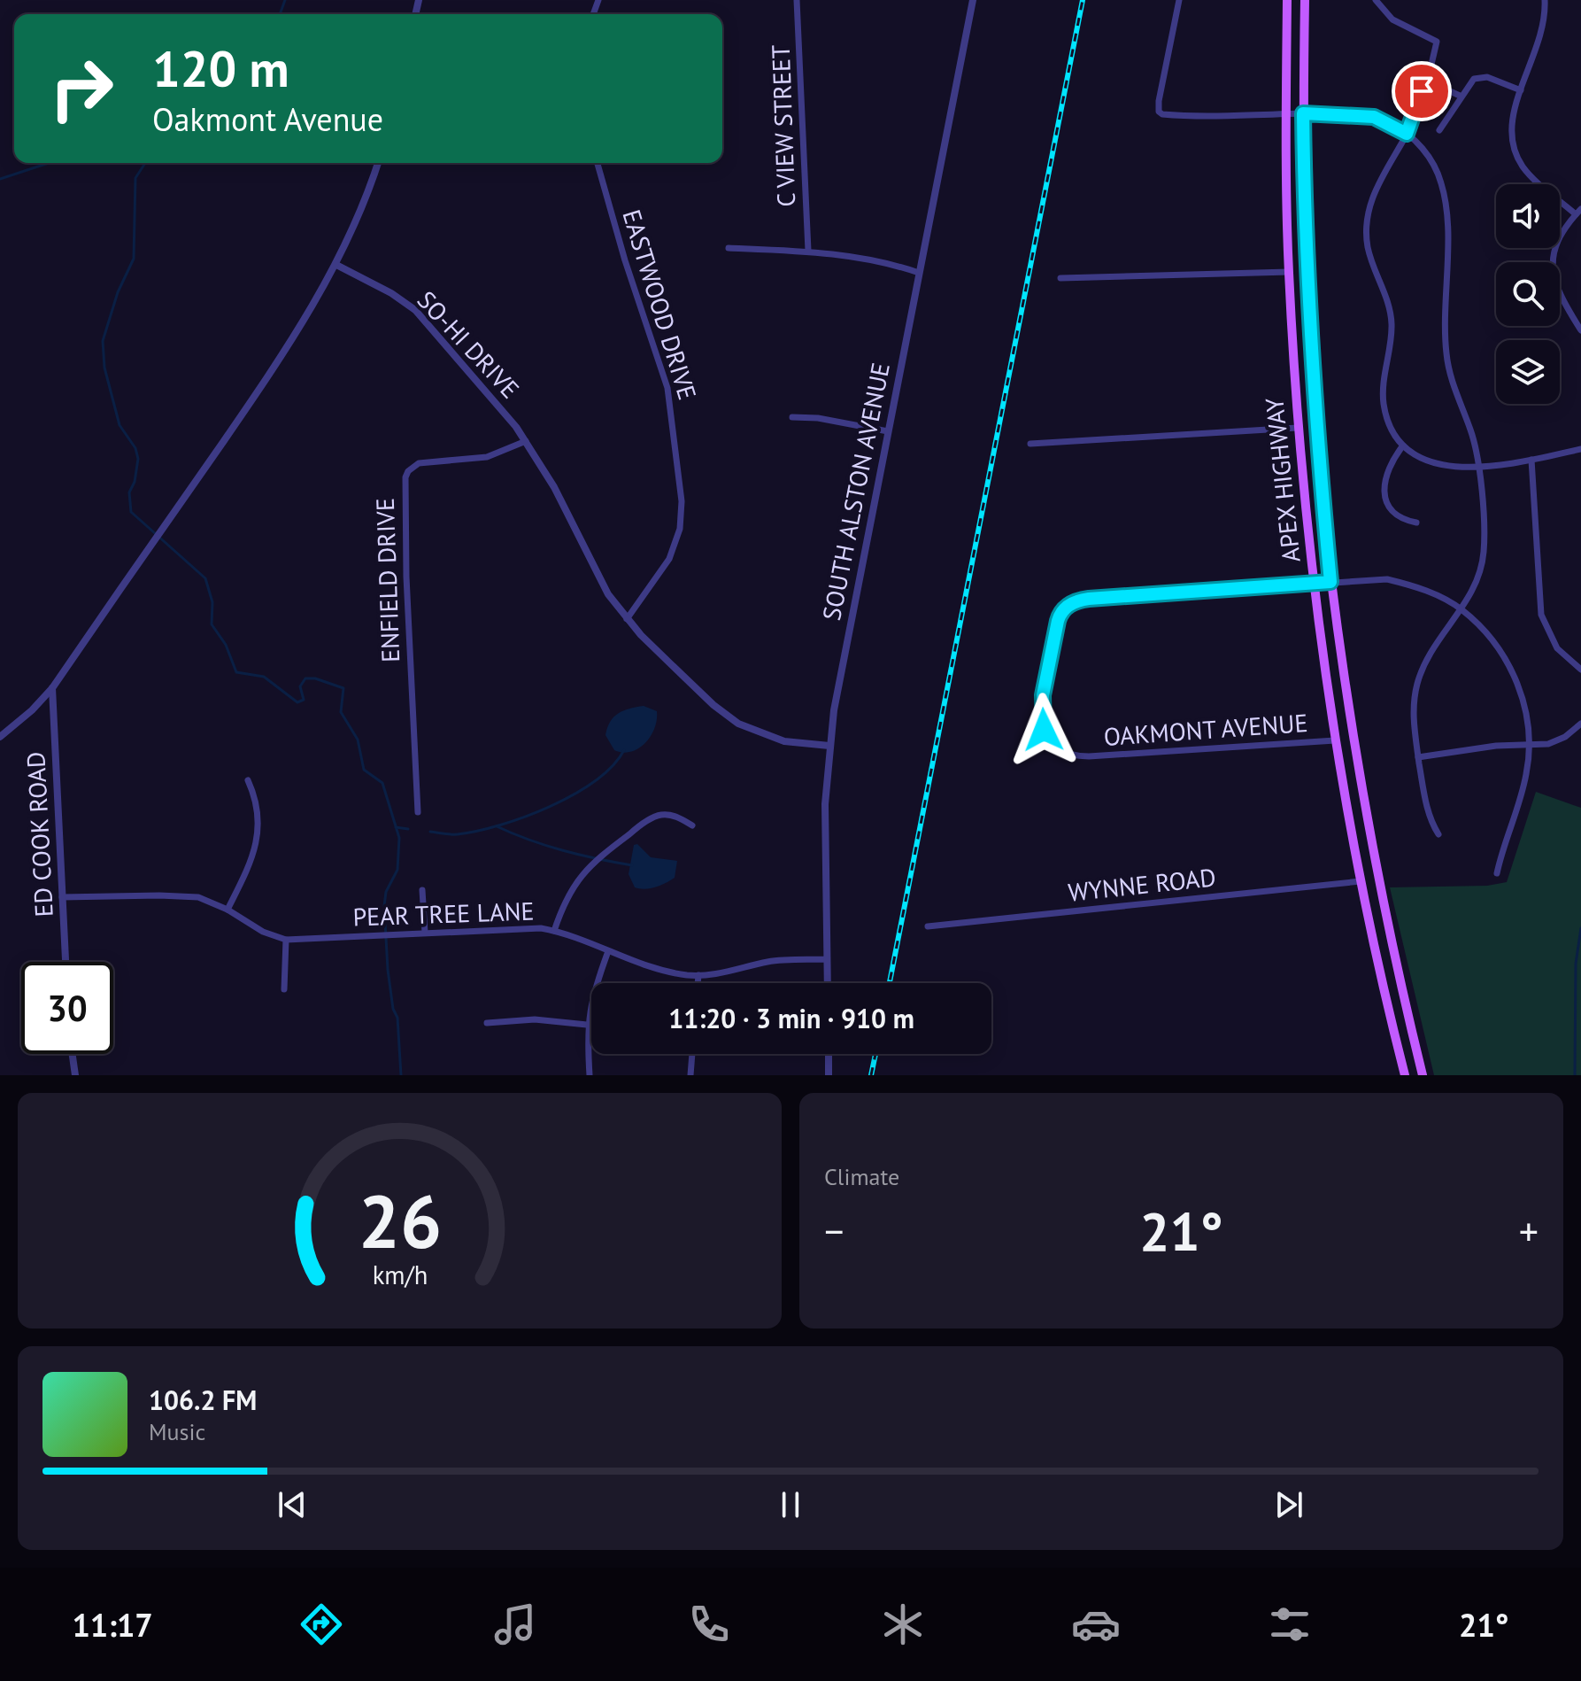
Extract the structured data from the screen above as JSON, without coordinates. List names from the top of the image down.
{
  "streets": {
    "main road": ["APEX HIGHWAY"],
    "street": [
      "C VIEW STREET",
      "EASTWOOD DRIVE",
      "SO-HI DRIVE",
      "SOUTH ALSTON AVENUE",
      "ENFIELD DRIVE",
      "OAKMONT AVENUE",
      "ED COOK ROAD",
      "WYNNE ROAD",
      "PEAR TREE LANE"
    ]
  },
  "crossings": [
    ["EASTWOOD DRIVE", "SO-HI DRIVE"],
    ["SO-HI DRIVE", "SOUTH ALSTON AVENUE"],
    ["SO-HI DRIVE", "ENFIELD DRIVE"],
    ["APEX HIGHWAY", "OAKMONT AVENUE"],
    ["APEX HIGHWAY", "WYNNE ROAD"],
    ["SOUTH ALSTON AVENUE", "PEAR TREE LANE"],
    ["ED COOK ROAD", "PEAR TREE LANE"]
  ],
  "page": {
    "turn": ["120 m", "Oakmont Avenue"],
    "limit": "30",
    "trip": "11:20 · 3 min · 910 m",
    "tile": "Climate",
    "heat": ["−", "21°", "+"],
    "song": ["106.2 FM", "Music"],
    "tabs": ["11:17", "21°"],
    "gauge": ["26", "km/h"]
  }
}
